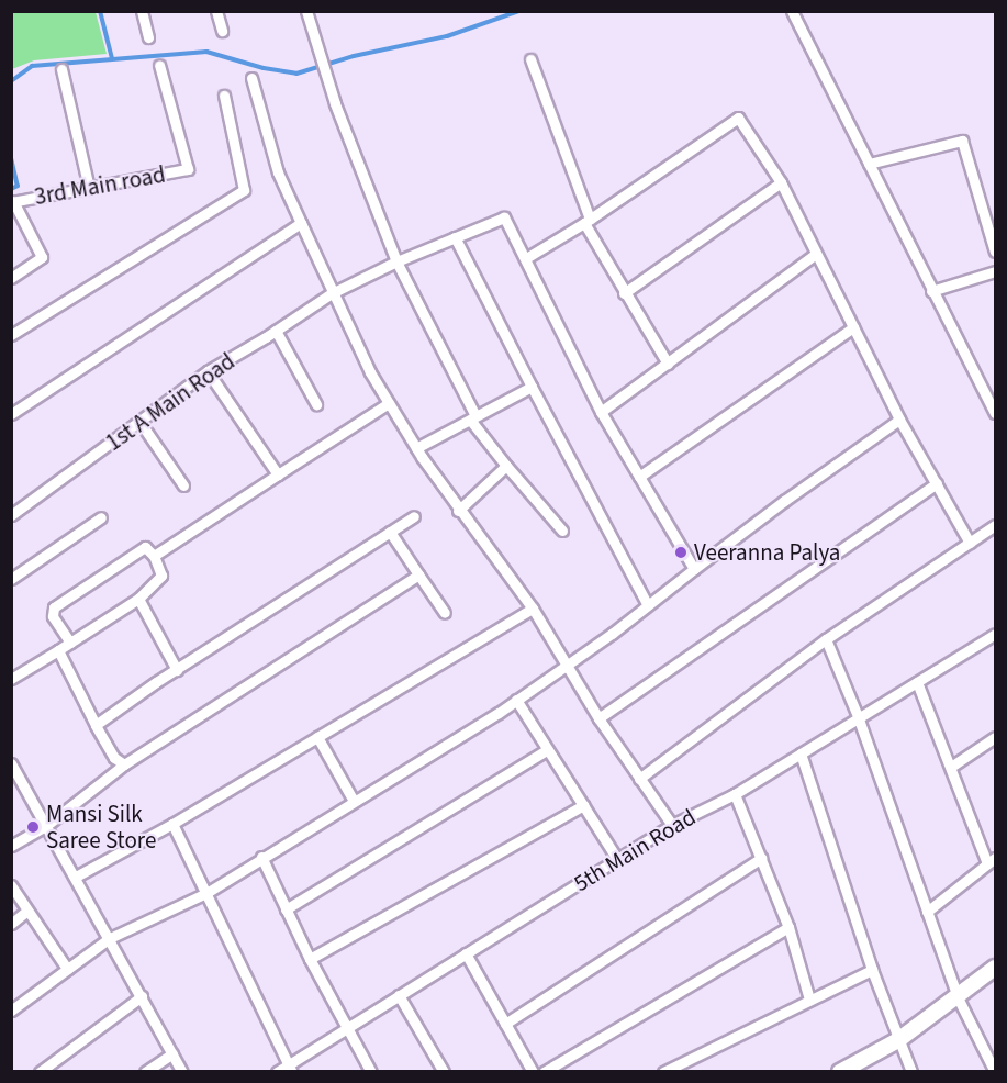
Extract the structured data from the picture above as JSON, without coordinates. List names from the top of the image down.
{
  "streets": {
    "street": ["3rd Main road", "1st A Main Road", "5th Main Road"]
  },
  "places": ["Veeranna Palya", "Mansi Silk Saree Store"]
}
